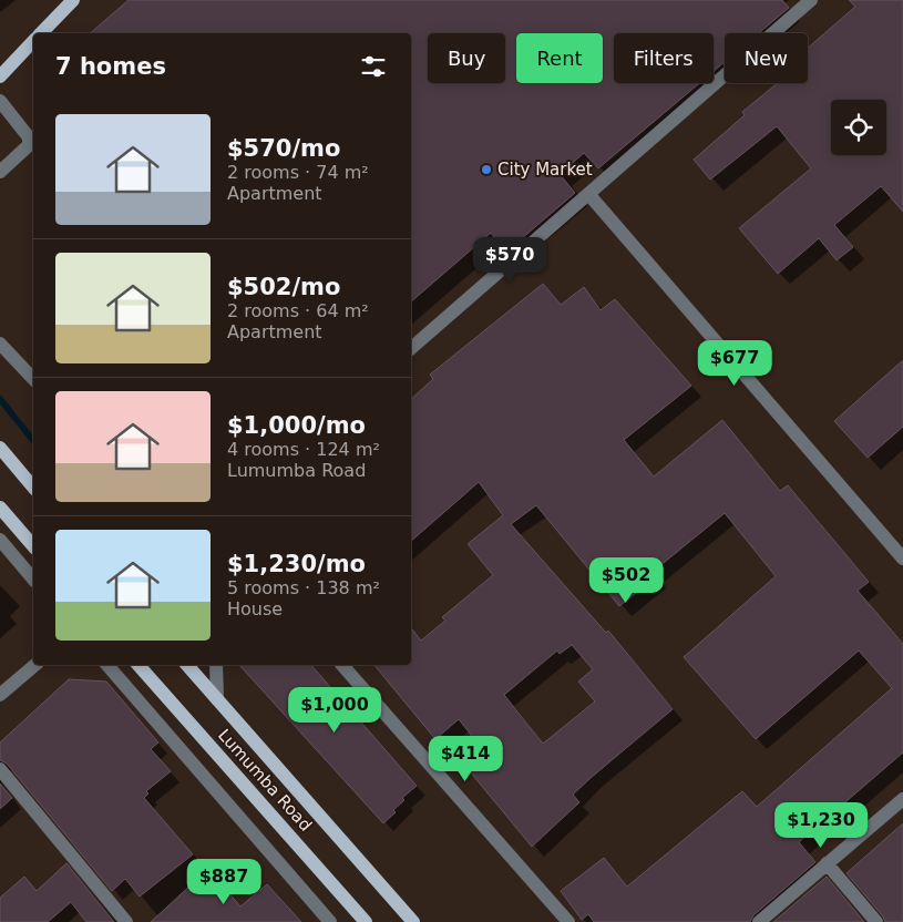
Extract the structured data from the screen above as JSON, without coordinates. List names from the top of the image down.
{
  "streets": {
    "main road": ["Lumumba Road"]
  },
  "places": ["City Market"],
  "page": {
    "chip": [
      "Buy",
      "Rent",
      "Filters",
      "New"
    ],
    "heading": "7 homes",
    "list": [
      {
        "name": "$570/mo",
        "note": "2 rooms · 74 m² · Apartment"
      },
      {
        "name": "$502/mo",
        "note": "2 rooms · 64 m² · Apartment"
      },
      {
        "name": "$1,000/mo",
        "note": "4 rooms · 124 m² · Lumumba Road"
      },
      {
        "name": "$1,230/mo",
        "note": "5 rooms · 138 m² · House"
      }
    ],
    "price": [
      "$570",
      "$677",
      "$502",
      "$1,000",
      "$414",
      "$1,230",
      "$887"
    ]
  }
}
